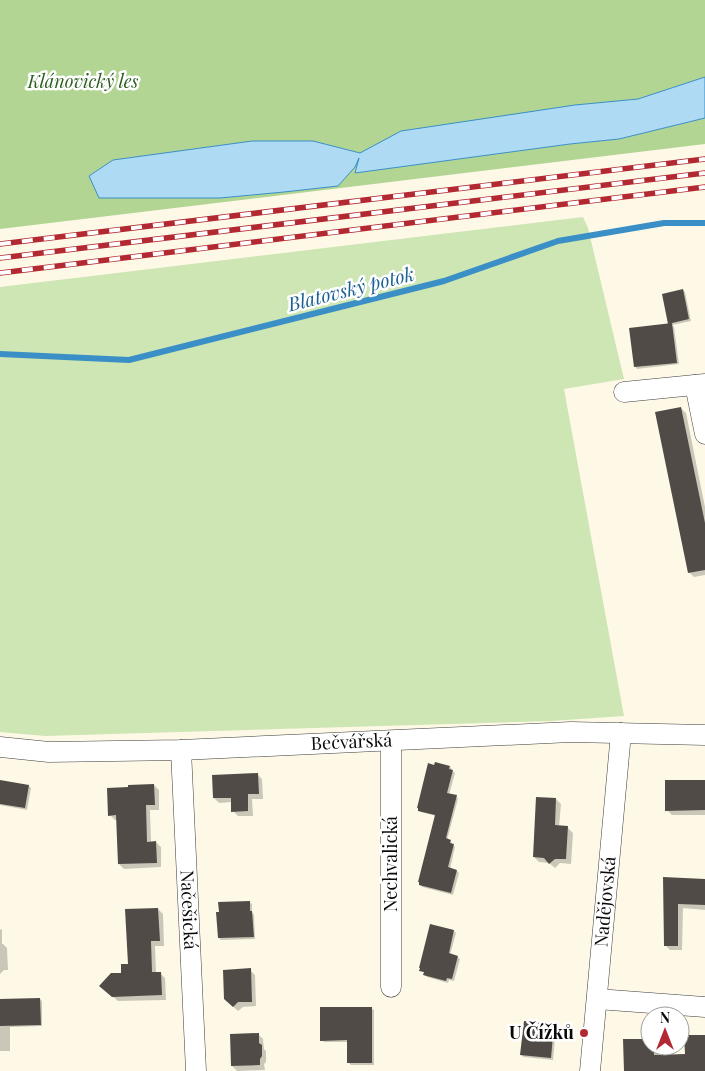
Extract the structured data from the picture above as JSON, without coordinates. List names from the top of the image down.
{
  "streets": {
    "street": [
      "Bečvářská",
      "Nechvalická",
      "Nadějovská",
      "Načešická"
    ]
  },
  "crossings": [
    ["Bečvářská", "Nechvalická"],
    ["Bečvářská", "Nadějovská"],
    ["Bečvářská", "Načešická"]
  ],
  "water": ["Blatovský potok"],
  "parks": ["Klánovický les"],
  "places": ["U Čížků"],
  "north": "top"
}
